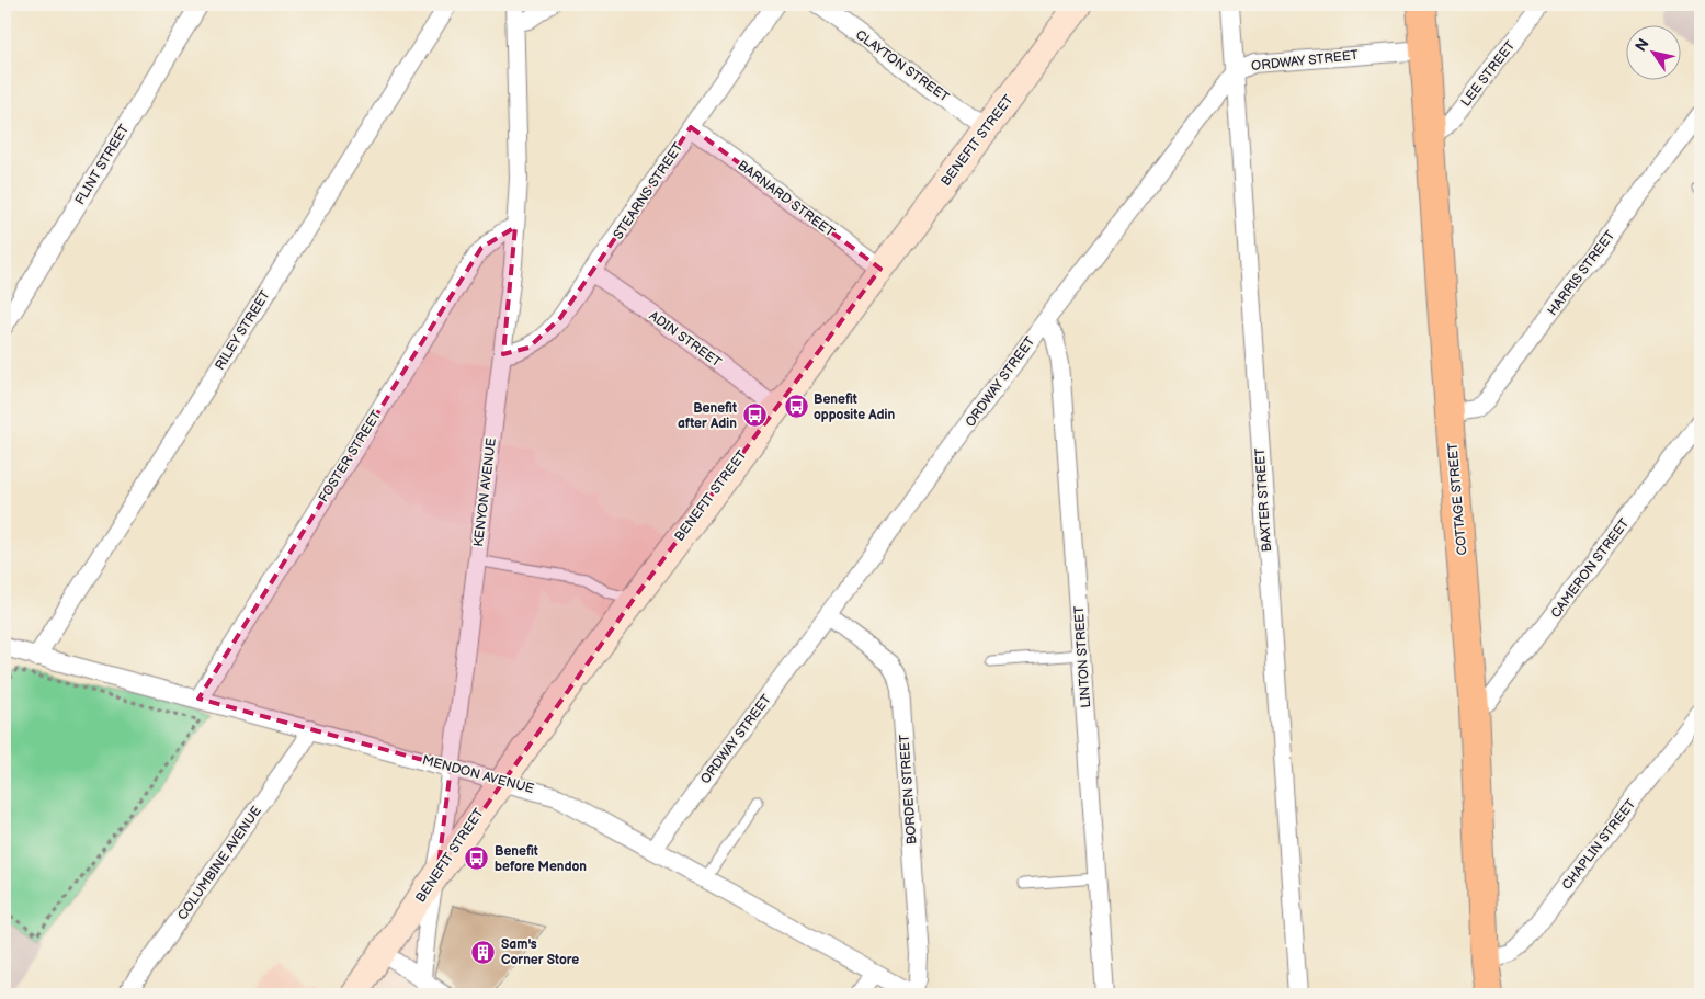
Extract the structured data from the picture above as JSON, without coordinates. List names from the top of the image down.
{
  "streets": {
    "main road": ["COTTAGE STREET"],
    "street": [
      "ORDWAY STREET",
      "CLAYTON STREET",
      "LEE STREET",
      "BENEFIT STREET",
      "FLINT STREET",
      "STEARNS STREET",
      "BARNARD STREET",
      "HARRIS STREET",
      "RILEY STREET",
      "ADIN STREET",
      "FOSTER STREET",
      "KENYON AVENUE",
      "BAXTER STREET",
      "CAMERON STREET",
      "LINTON STREET",
      "MENDON AVENUE",
      "BORDEN STREET",
      "CHAPLIN STREET",
      "COLUMBINE AVENUE"
    ]
  },
  "crossings": [
    ["ORDWAY STREET", "COTTAGE STREET"],
    ["ORDWAY STREET", "BAXTER STREET"],
    ["ORDWAY STREET", "LINTON STREET"],
    ["ORDWAY STREET", "MENDON AVENUE"],
    ["ORDWAY STREET", "BORDEN STREET"],
    ["CLAYTON STREET", "BENEFIT STREET"],
    ["LEE STREET", "COTTAGE STREET"],
    ["BENEFIT STREET", "BARNARD STREET"],
    ["BENEFIT STREET", "ADIN STREET"],
    ["BENEFIT STREET", "KENYON AVENUE"],
    ["BENEFIT STREET", "MENDON AVENUE"],
    ["STEARNS STREET", "BARNARD STREET"],
    ["STEARNS STREET", "ADIN STREET"],
    ["STEARNS STREET", "KENYON AVENUE"],
    ["HARRIS STREET", "COTTAGE STREET"],
    ["RILEY STREET", "MENDON AVENUE"],
    ["FOSTER STREET", "KENYON AVENUE"],
    ["FOSTER STREET", "MENDON AVENUE"],
    ["KENYON AVENUE", "MENDON AVENUE"],
    ["COTTAGE STREET", "CAMERON STREET"],
    ["COTTAGE STREET", "CHAPLIN STREET"],
    ["MENDON AVENUE", "BORDEN STREET"],
    ["MENDON AVENUE", "COLUMBINE AVENUE"]
  ],
  "places": {
    "bus stop": ["Benefit opposite Adin", "Benefit after Adin", "Benefit before Mendon"],
    "building": ["Sam's Corner Store"]
  },
  "north": "top left"
}
